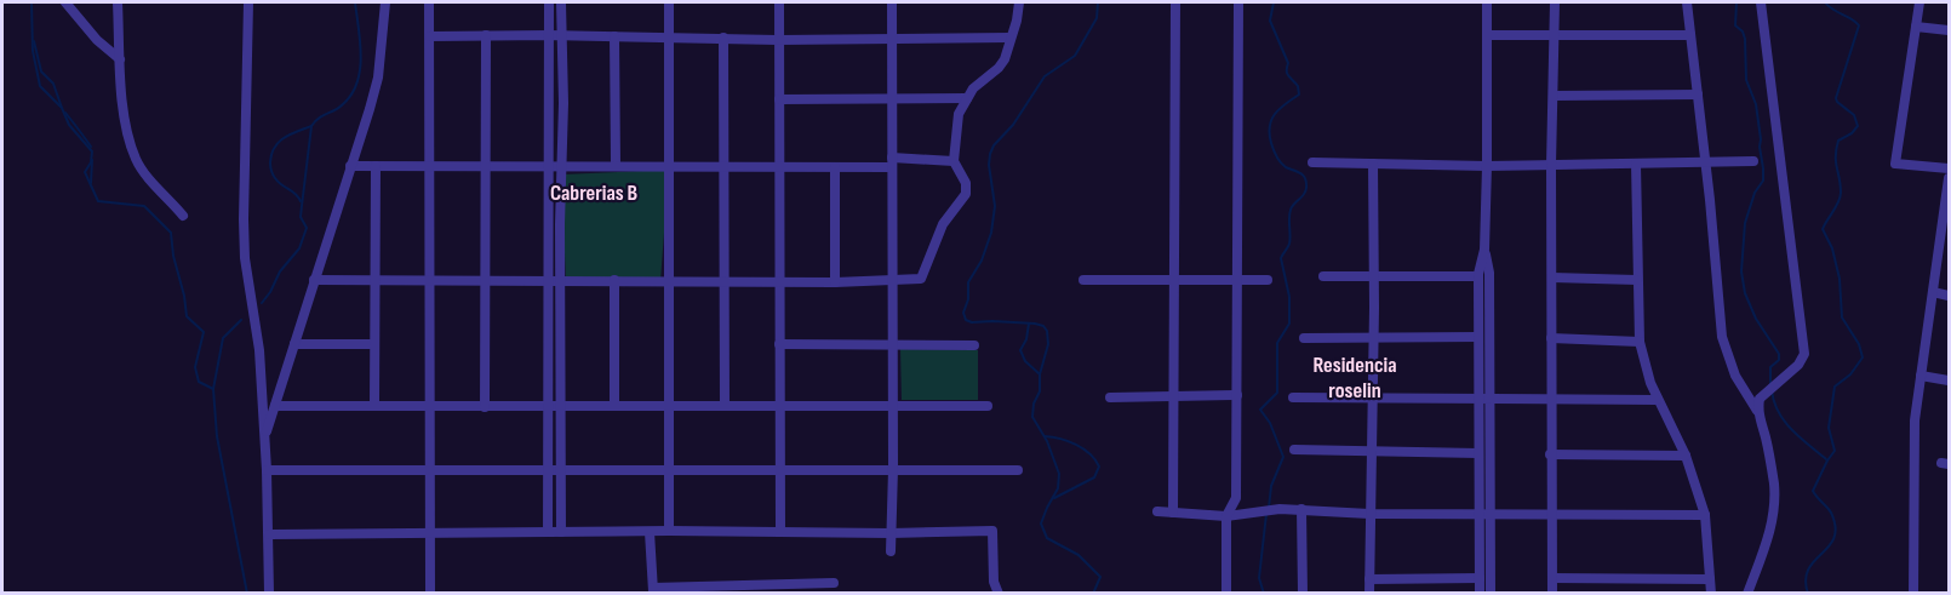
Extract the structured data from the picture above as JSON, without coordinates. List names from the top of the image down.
{
  "districts": ["Cabrerias B", "Residencia roselin"]
}
